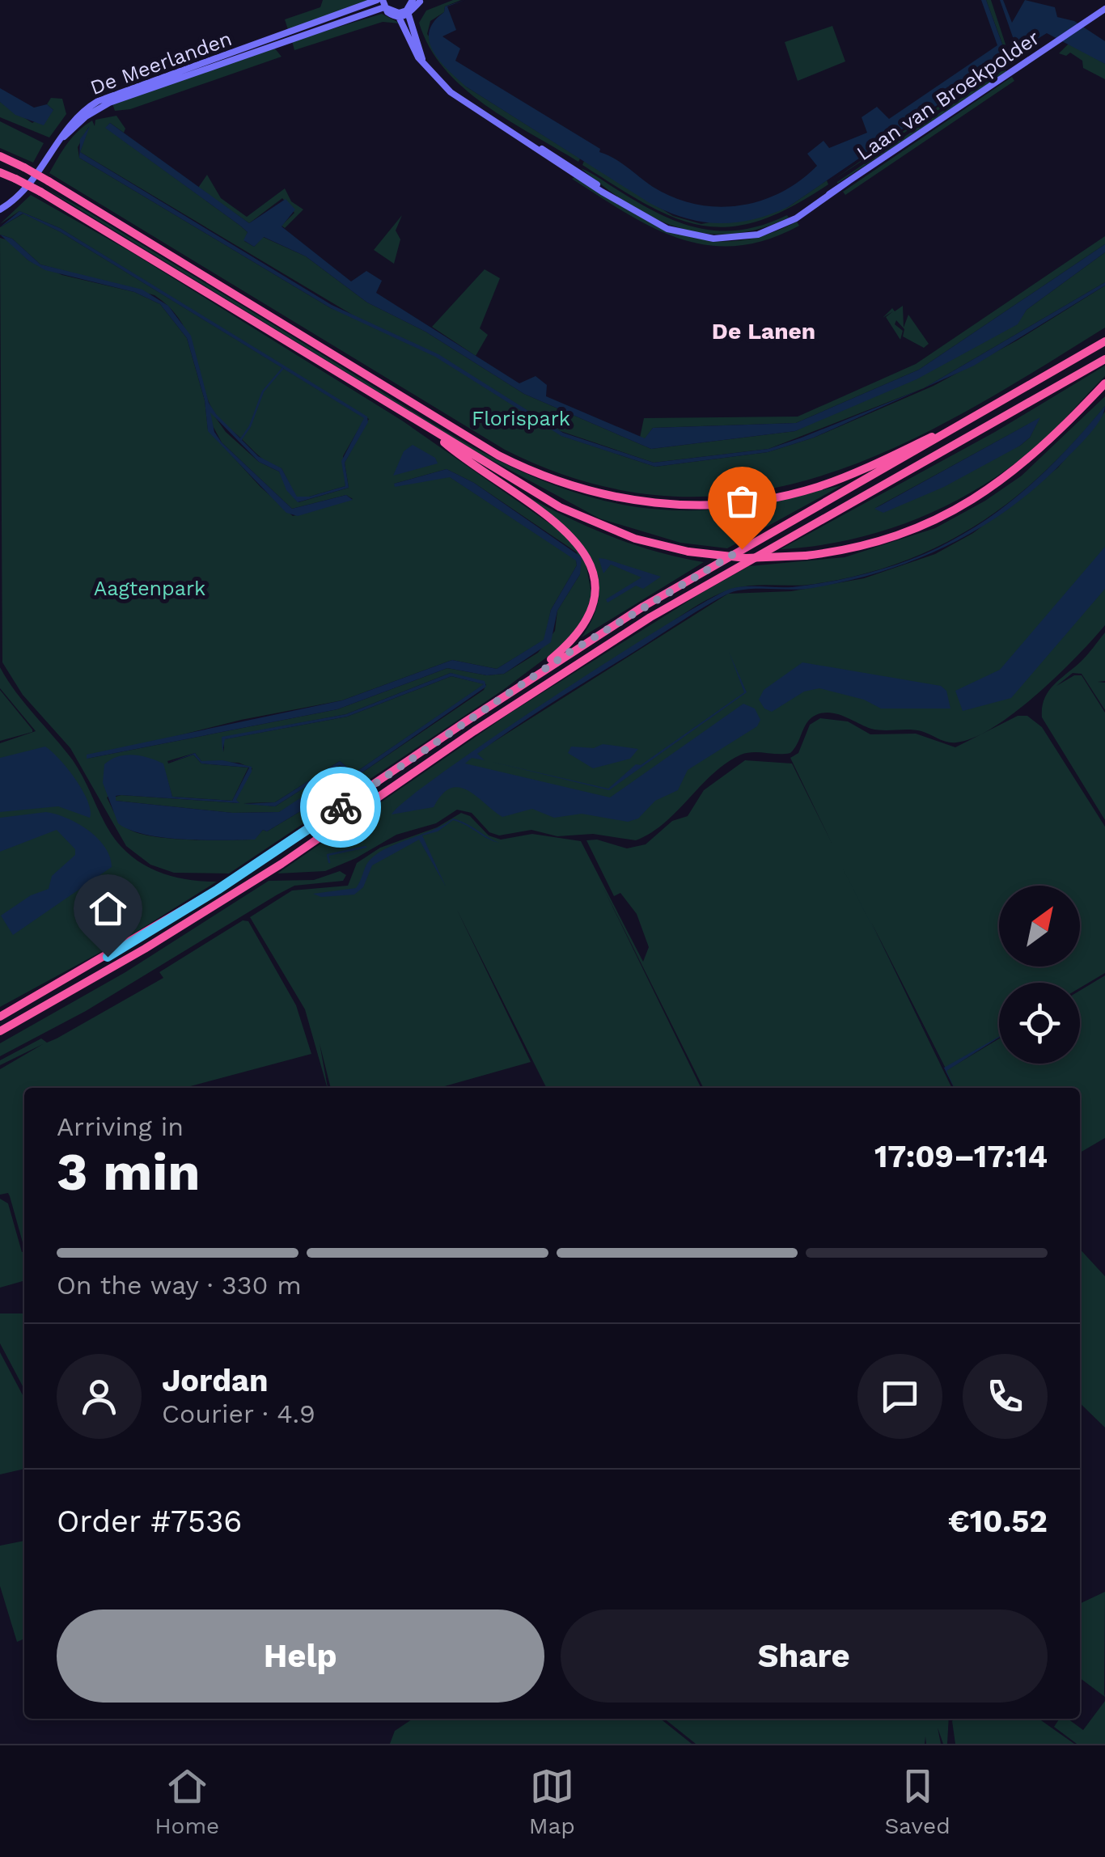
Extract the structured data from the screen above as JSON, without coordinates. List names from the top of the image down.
{
  "streets": {
    "main road": ["De Meerlanden", "Laan van Broekpolder"]
  },
  "districts": ["De Lanen"],
  "parks": ["Florispark", "Aagtenpark"],
  "north": "top right",
  "page": {
    "heading": ["3 min", "Arriving in", "17:09–17:14"],
    "panel": [
      "Jordan",
      "Courier · 4.9",
      "Order #7536",
      "€10.52"
    ],
    "bar": "On the way · 330 m",
    "buttons": ["Help", "Share"],
    "tabs": ["Home", "Map", "Saved"]
  }
}
